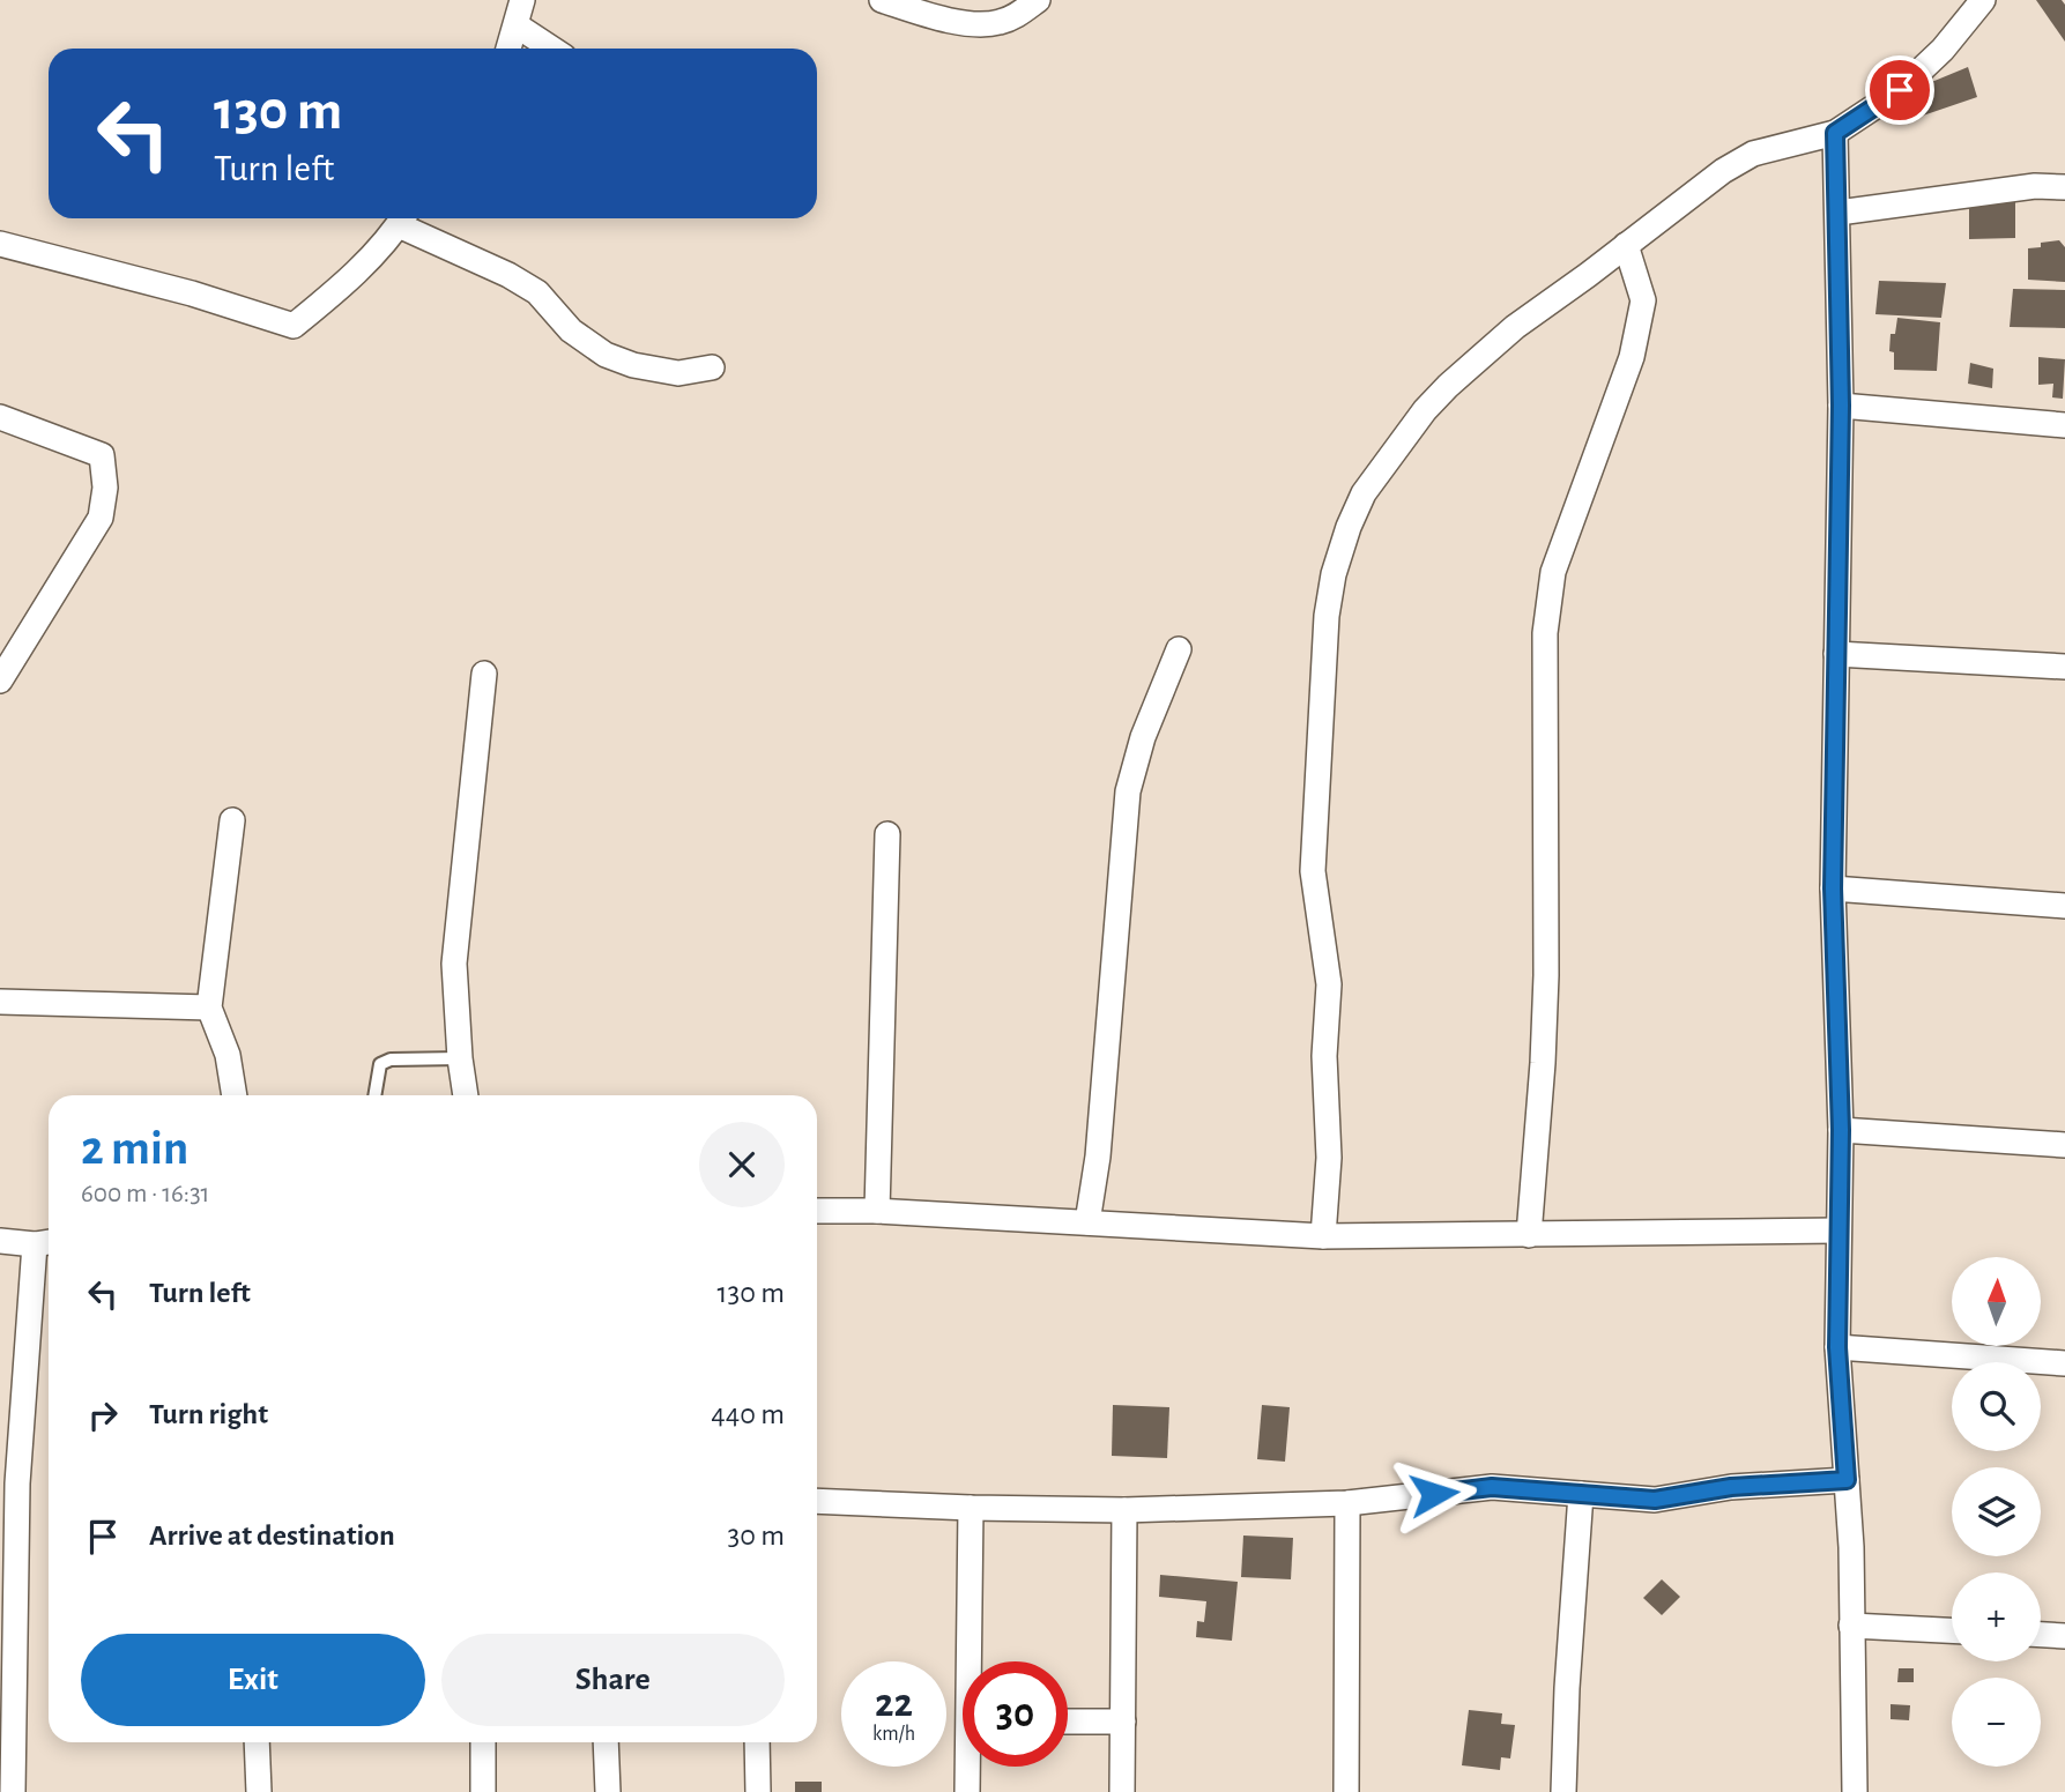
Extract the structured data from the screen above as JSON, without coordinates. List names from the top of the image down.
{
  "north": "top",
  "page": {
    "turn": ["130 m", "Turn left"],
    "heading": ["2 min", "600 m · 16:31"],
    "list": [
      {
        "name": "Turn left",
        "value": "130 m"
      },
      {
        "name": "Turn right",
        "value": "440 m"
      },
      {
        "name": "Arrive at destination",
        "value": "30 m"
      }
    ],
    "map_buttons": ["+", "−"],
    "buttons": ["Exit", "Share"],
    "speed": "22 km/h",
    "limit": "30"
  }
}
